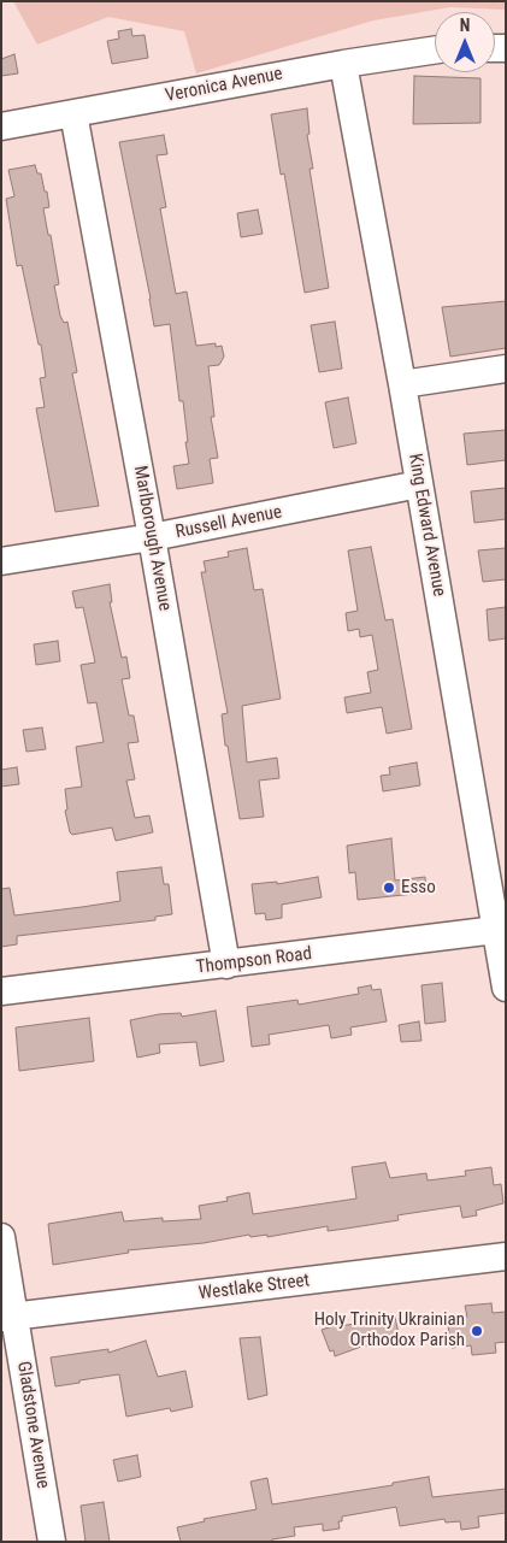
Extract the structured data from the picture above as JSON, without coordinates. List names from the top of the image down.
{
  "streets": {
    "street": [
      "Veronica Avenue",
      "Russell Avenue",
      "King Edward Avenue",
      "Marlborough Avenue",
      "Thompson Road",
      "Westlake Street",
      "Gladstone Avenue"
    ]
  },
  "crossings": [
    ["Veronica Avenue", "King Edward Avenue"],
    ["Veronica Avenue", "Marlborough Avenue"],
    ["Russell Avenue", "King Edward Avenue"],
    ["Russell Avenue", "Marlborough Avenue"],
    ["King Edward Avenue", "Thompson Road"],
    ["Marlborough Avenue", "Thompson Road"],
    ["Westlake Street", "Gladstone Avenue"]
  ],
  "places": ["Esso", "Holy Trinity Ukrainian Orthodox Parish"],
  "north": "top"
}
